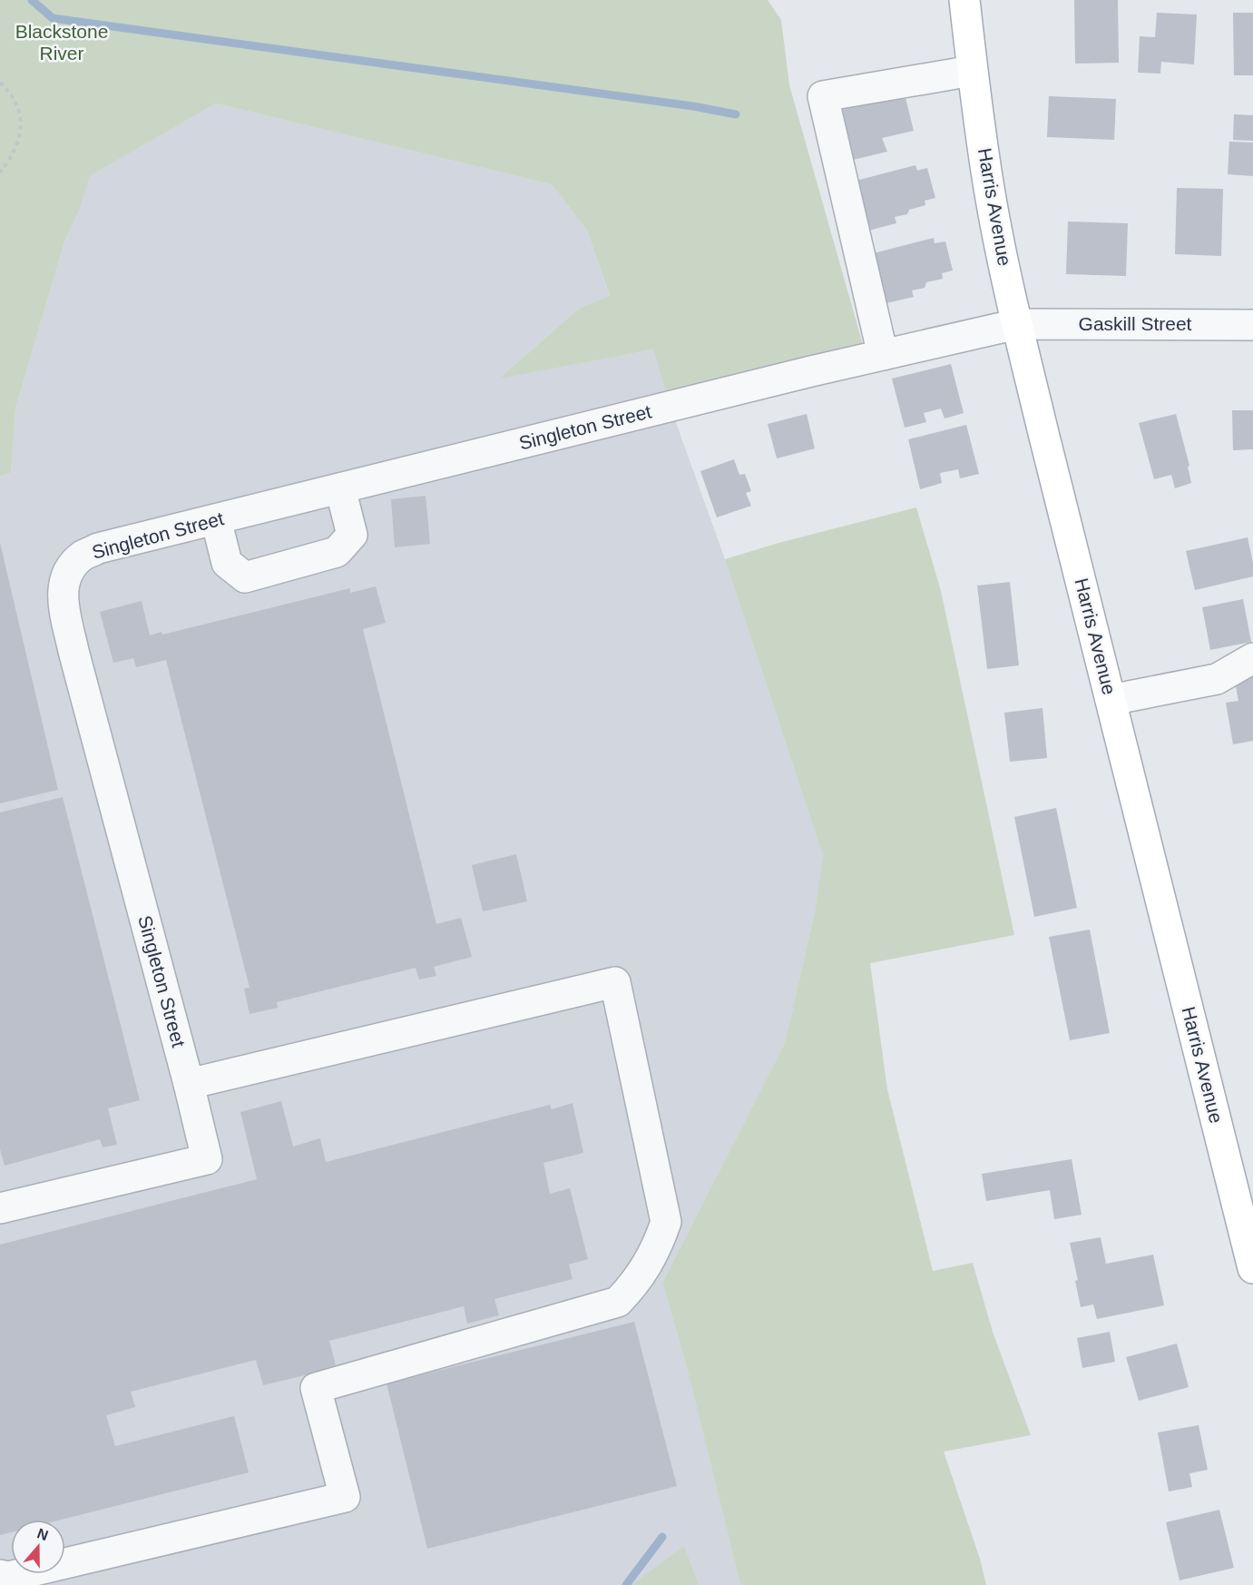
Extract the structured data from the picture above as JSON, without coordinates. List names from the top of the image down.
{
  "streets": {
    "main road": ["Harris Avenue"],
    "street": ["Gaskill Street", "Singleton Street"]
  },
  "crossings": [
    ["Harris Avenue", "Gaskill Street"],
    ["Harris Avenue", "Singleton Street"],
    ["Gaskill Street", "Singleton Street"]
  ],
  "parks": ["Blackstone River"],
  "north": "top"
}
